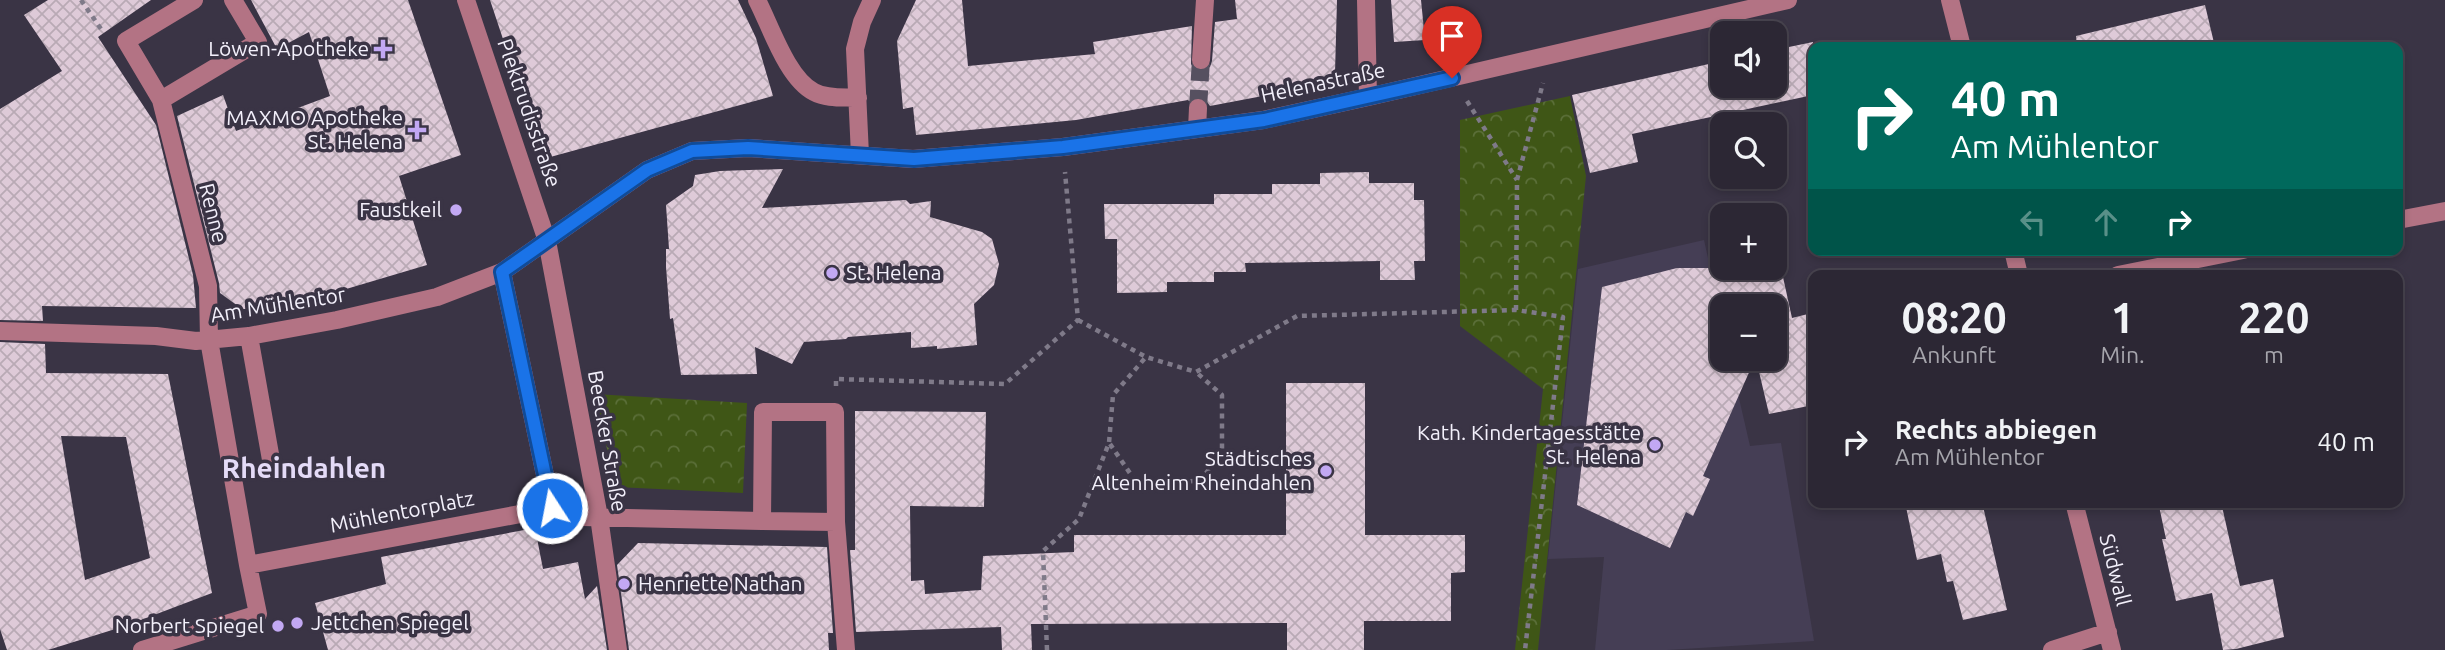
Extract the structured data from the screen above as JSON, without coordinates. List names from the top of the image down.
{
  "streets": {
    "street": [
      "Helenastraße",
      "Plektrudisstraße",
      "Renne",
      "Am Mühlentor",
      "Beecker Straße",
      "Mühlentorplatz",
      "Südwall"
    ]
  },
  "crossings": [
    ["Helenastraße", "Plektrudisstraße"],
    ["Helenastraße", "Am Mühlentor"],
    ["Helenastraße", "Beecker Straße"],
    ["Plektrudisstraße", "Am Mühlentor"],
    ["Plektrudisstraße", "Beecker Straße"],
    ["Renne", "Am Mühlentor"],
    ["Am Mühlentor", "Beecker Straße"],
    ["Am Mühlentor", "Mühlentorplatz"]
  ],
  "districts": ["Rheindahlen"],
  "places": {
    "health": ["Löwen-Apotheke", "MAXMO Apotheke St. Helena"],
    "other": [
      "Faustkeil",
      "St. Helena",
      "Kath. Kindertagesstätte St. Helena",
      "Städtisches Altenheim Rheindahlen",
      "Henriette Nathan",
      "Jettchen Spiegel",
      "Norbert Spiegel"
    ]
  },
  "page": {
    "map_buttons": ["+", "−"],
    "turn": ["40 m", "Am Mühlentor"],
    "eta": [
      "08:20",
      "Ankunft",
      "1",
      "Min.",
      "220",
      "m"
    ],
    "list": [
      {
        "name": "Rechts abbiegen",
        "note": "Am Mühlentor",
        "value": "40 m"
      }
    ]
  }
}
